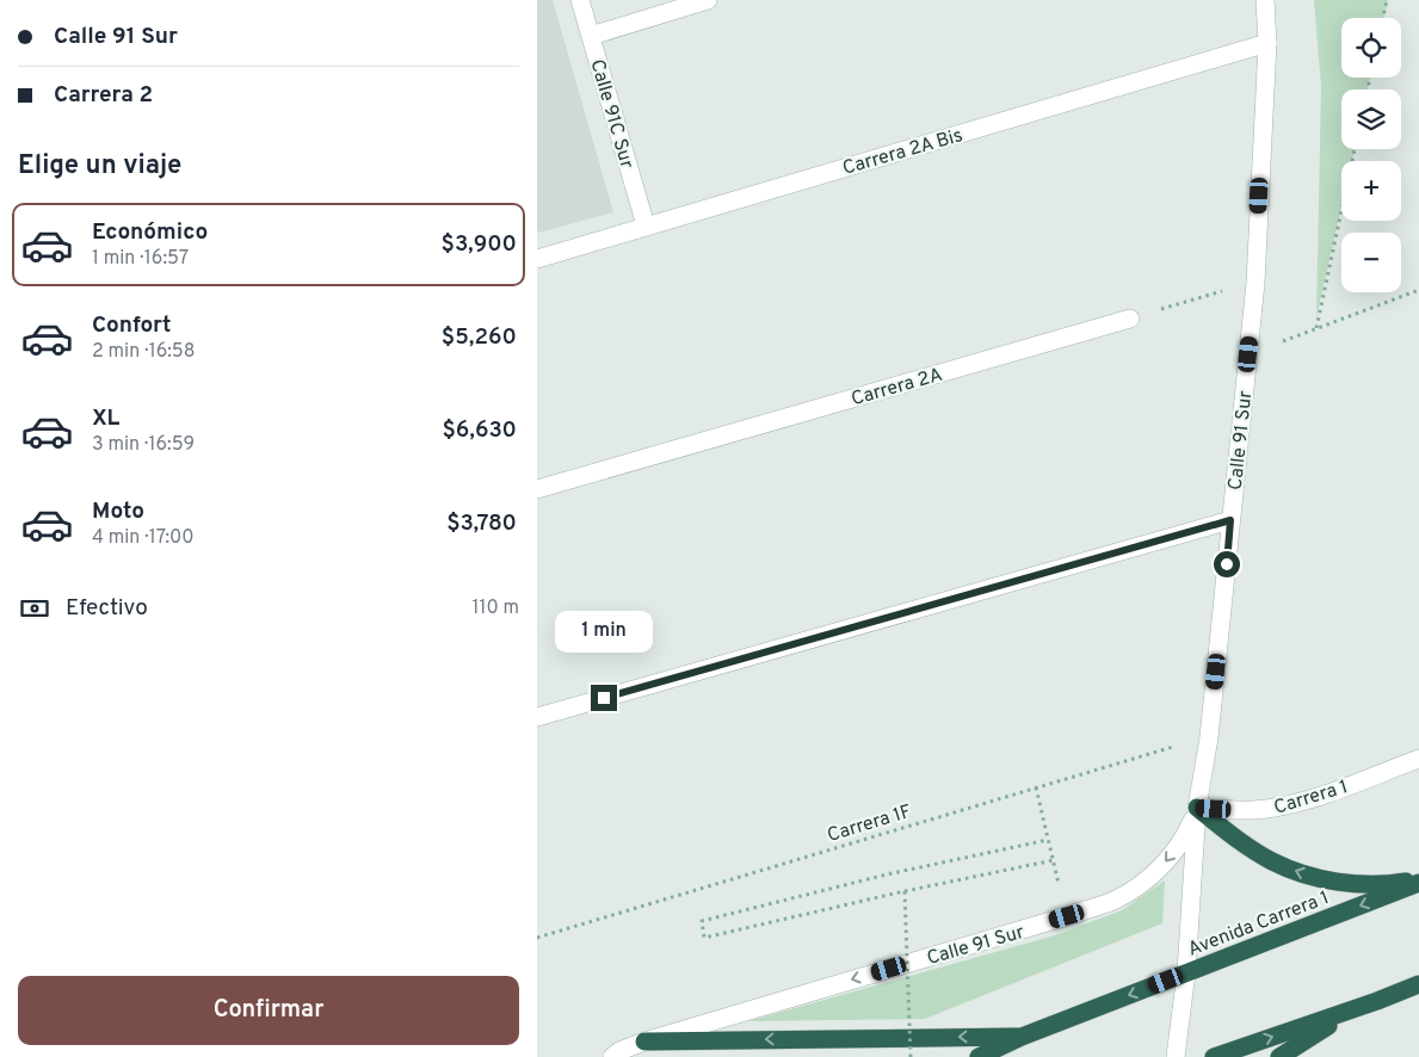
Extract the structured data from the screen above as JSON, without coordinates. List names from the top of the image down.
{
  "streets": {
    "highway": ["Avenida Carrera 1"],
    "street": [
      "Calle 91C Sur",
      "Carrera 2A Bis",
      "Carrera 2A",
      "Calle 91 Sur",
      "Carrera 1"
    ],
    "path": ["Carrera 1F"]
  },
  "crossings": [
    ["Calle 91C Sur", "Carrera 2A Bis"],
    ["Carrera 2A Bis", "Calle 91 Sur"],
    ["Calle 91 Sur", "Carrera 1"],
    ["Calle 91 Sur", "Carrera 1F"],
    ["Calle 91 Sur", "Avenida Carrera 1"]
  ],
  "page": {
    "banner": ["Calle 91 Sur", "Carrera 2"],
    "map_buttons": ["+", "−"],
    "heading": "Elige un viaje",
    "list": [
      {
        "name": "Económico",
        "note": "1 min · 16:57",
        "value": "$3,900"
      },
      {
        "name": "Confort",
        "note": "2 min · 16:58",
        "value": "$5,260"
      },
      {
        "name": "XL",
        "note": "3 min · 16:59",
        "value": "$6,630"
      },
      {
        "name": "Moto",
        "note": "4 min · 17:00",
        "value": "$3,780"
      }
    ],
    "pay": ["Efectivo", "110 m"],
    "bubble": "1 min",
    "buttons": "Confirmar"
  }
}
